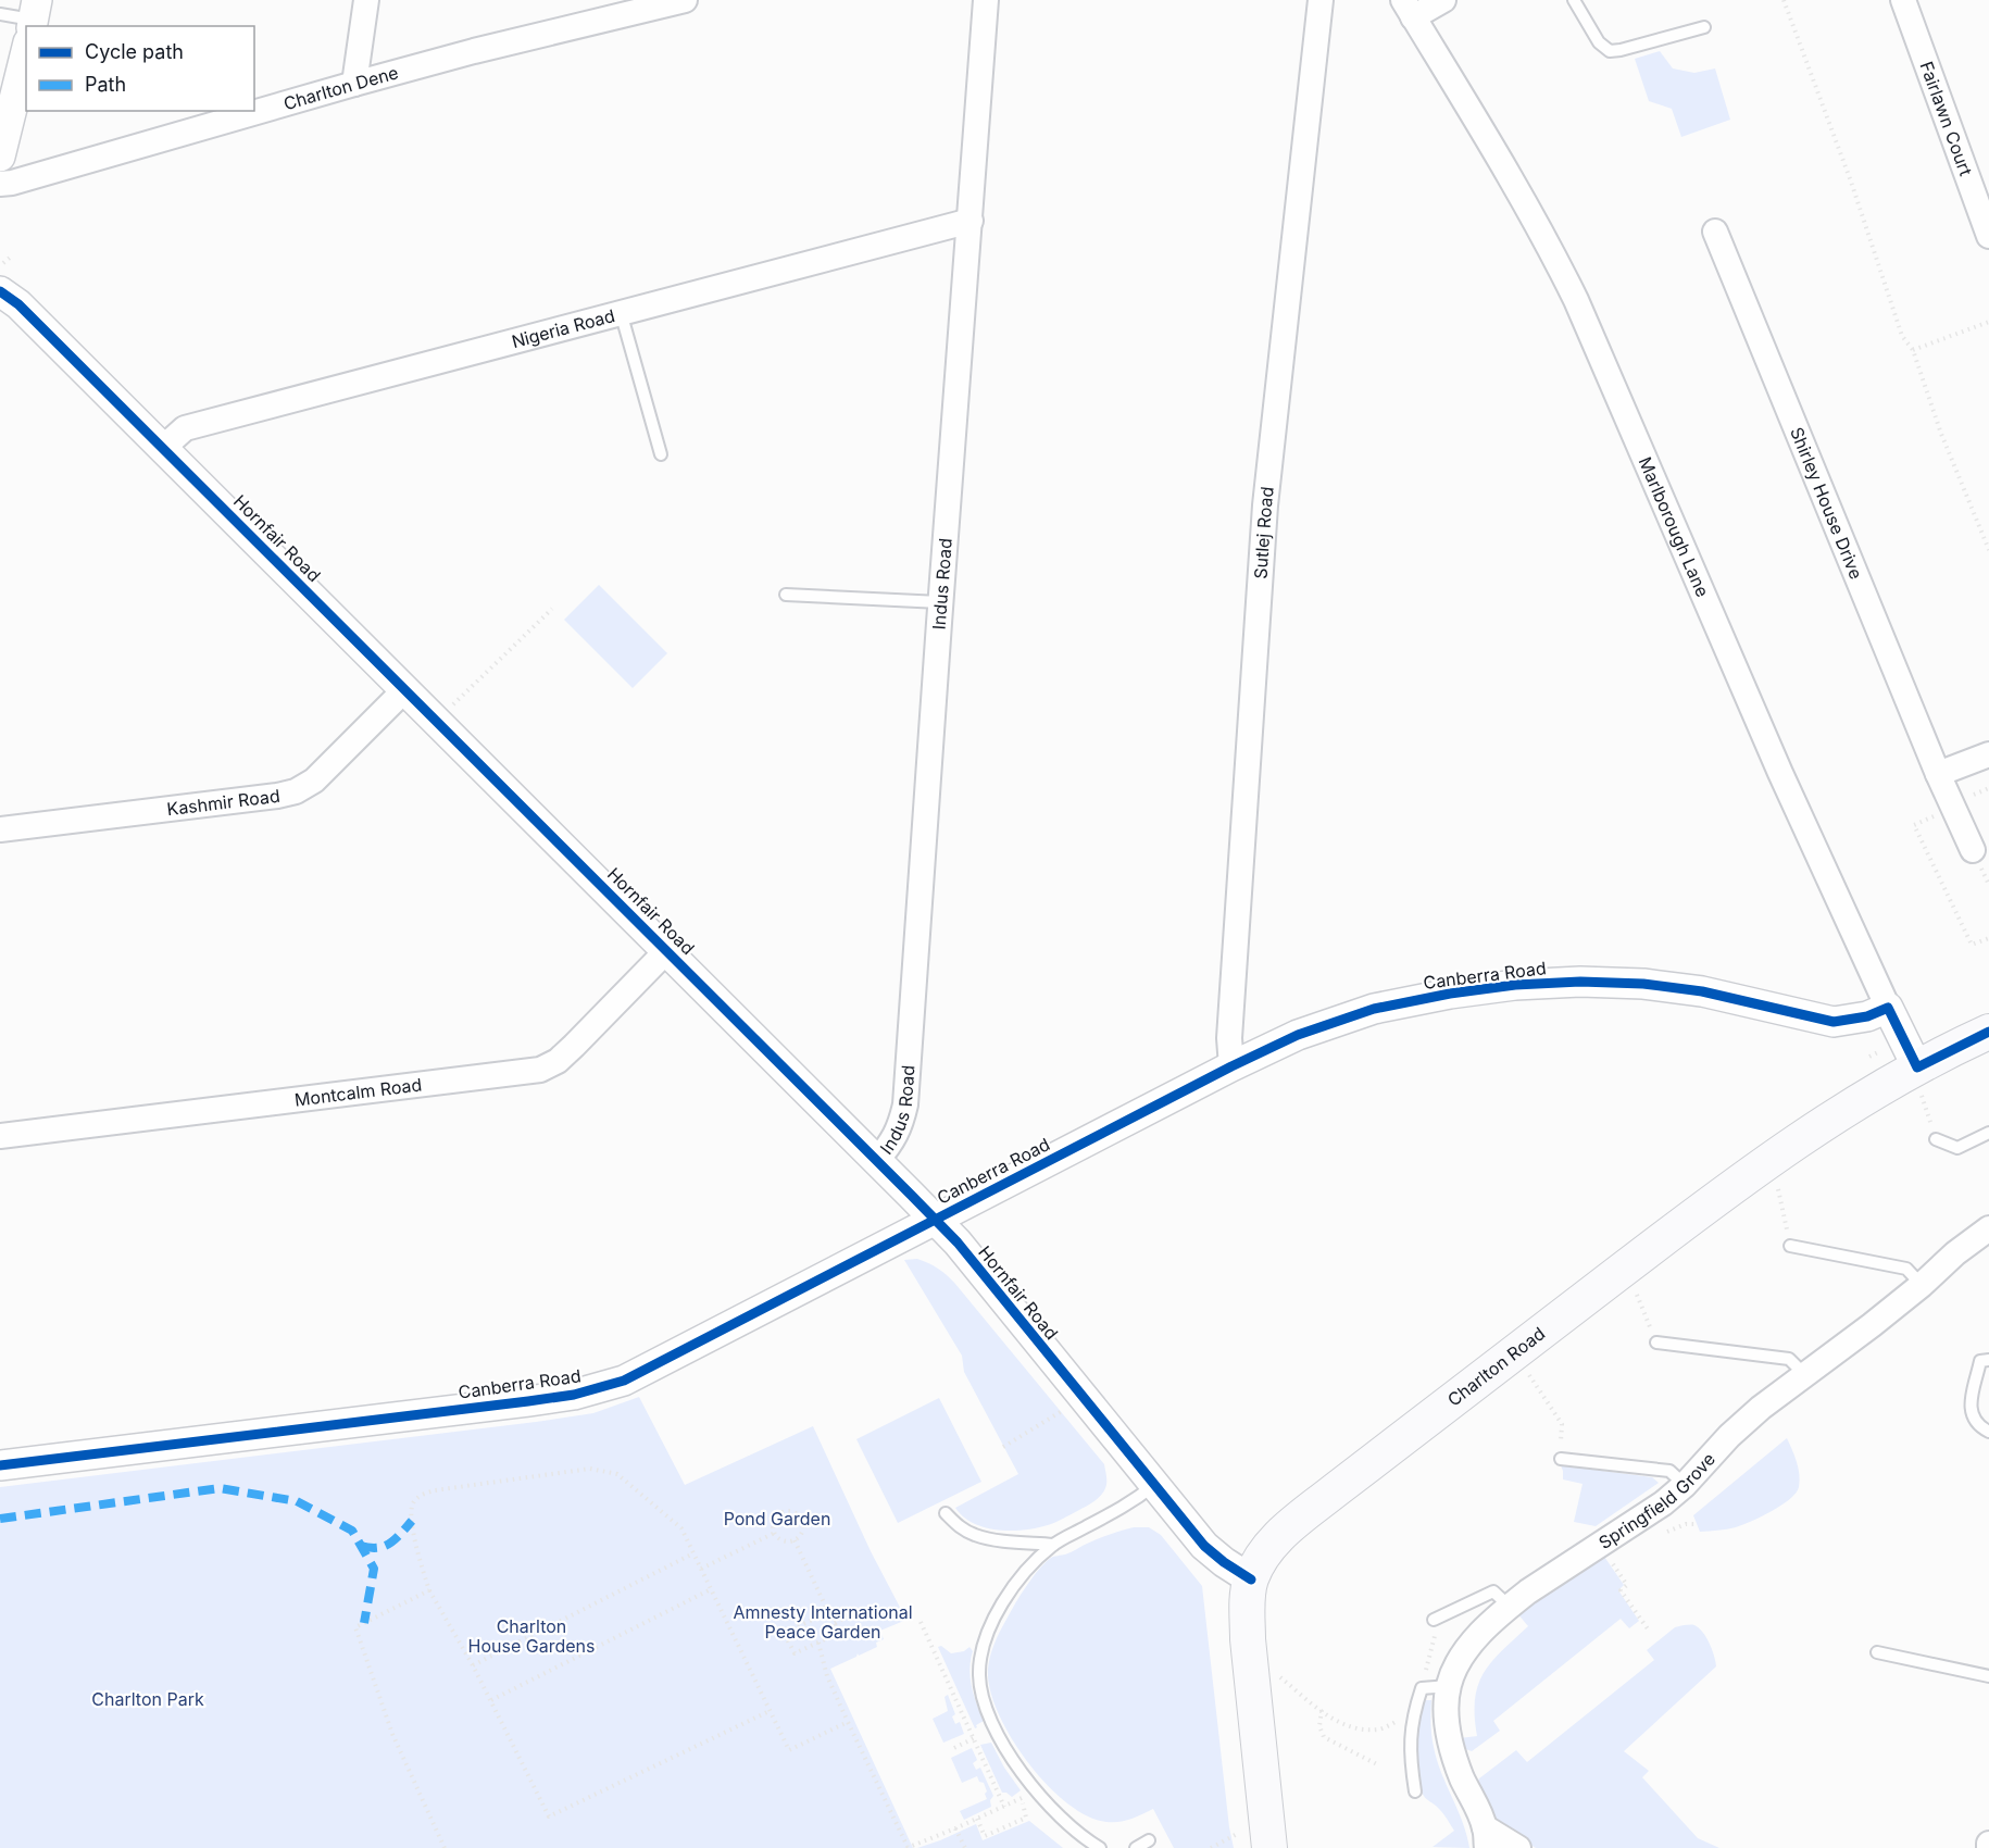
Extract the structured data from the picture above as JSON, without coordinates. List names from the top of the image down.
{
  "streets": {
    "main road": ["Charlton Road"],
    "street": [
      "Charlton Dene",
      "Fairlawn Court",
      "Nigeria Road",
      "Shirley House Drive",
      "Marlborough Lane",
      "Sutlej Road",
      "Hornfair Road",
      "Indus Road",
      "Kashmir Road",
      "Canberra Road",
      "Montcalm Road",
      "Springfield Grove"
    ]
  },
  "crossings": [
    ["Nigeria Road", "Hornfair Road"],
    ["Nigeria Road", "Indus Road"],
    ["Marlborough Lane", "Canberra Road"],
    ["Marlborough Lane", "Charlton Road"],
    ["Sutlej Road", "Canberra Road"],
    ["Hornfair Road", "Indus Road"],
    ["Hornfair Road", "Kashmir Road"],
    ["Hornfair Road", "Canberra Road"],
    ["Hornfair Road", "Montcalm Road"],
    ["Hornfair Road", "Charlton Road"]
  ],
  "parks": [
    "Pond Garden",
    "Amnesty International Peace Garden",
    "Charlton House Gardens",
    "Charlton Park"
  ],
  "legend": ["Cycle path", "Path"]
}
